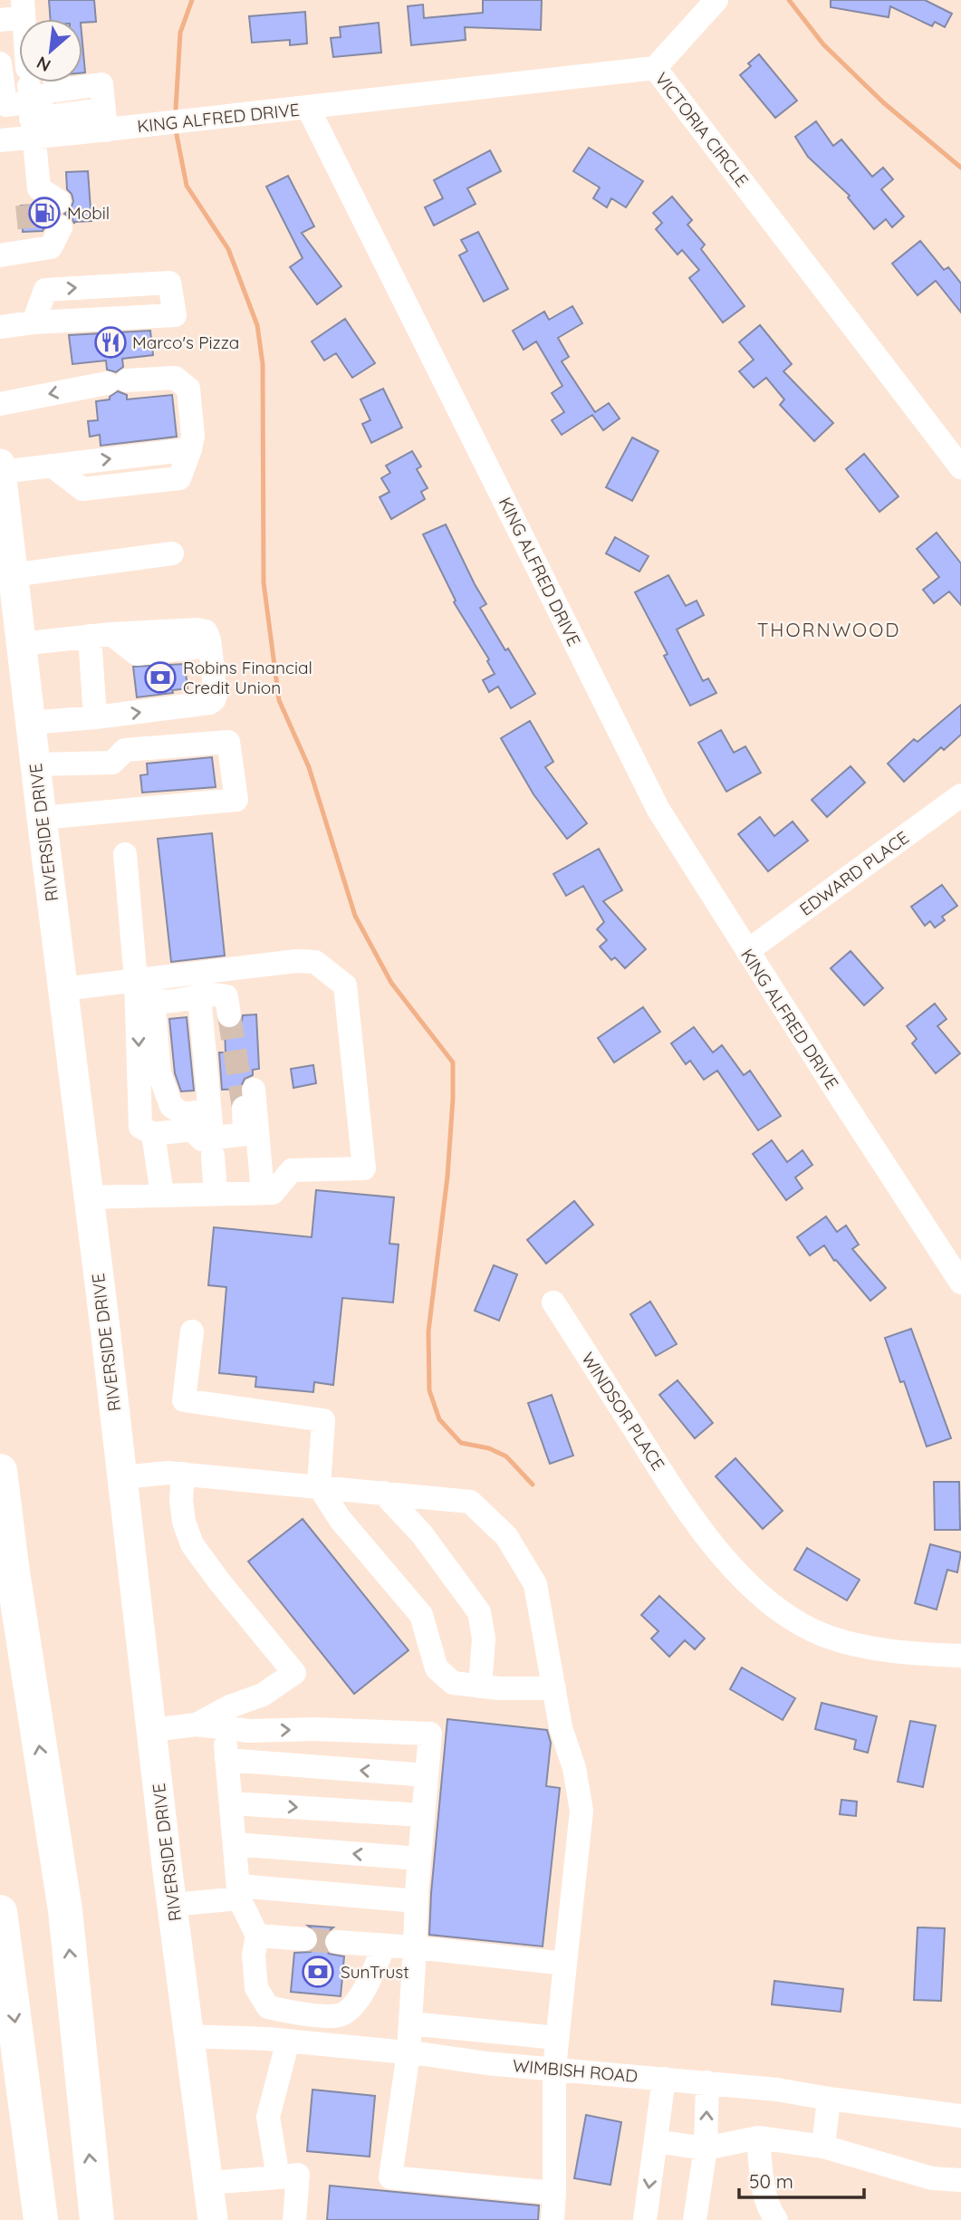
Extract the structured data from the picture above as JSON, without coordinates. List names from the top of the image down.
{
  "streets": {
    "main road": ["RIVERSIDE DRIVE"],
    "street": [
      "KING ALFRED DRIVE",
      "VICTORIA CIRCLE",
      "EDWARD PLACE",
      "WINDSOR PLACE",
      "WIMBISH ROAD"
    ]
  },
  "crossings": [
    ["KING ALFRED DRIVE", "VICTORIA CIRCLE"],
    ["KING ALFRED DRIVE", "EDWARD PLACE"],
    ["RIVERSIDE DRIVE", "WIMBISH ROAD"]
  ],
  "districts": ["THORNWOOD"],
  "places": {
    "fuel station": ["Mobil"],
    "restaurant": ["Marco's Pizza"],
    "bank": ["Robins Financial Credit Union", "SunTrust"]
  },
  "scale_bar": "50 m",
  "north": "bottom left"
}
